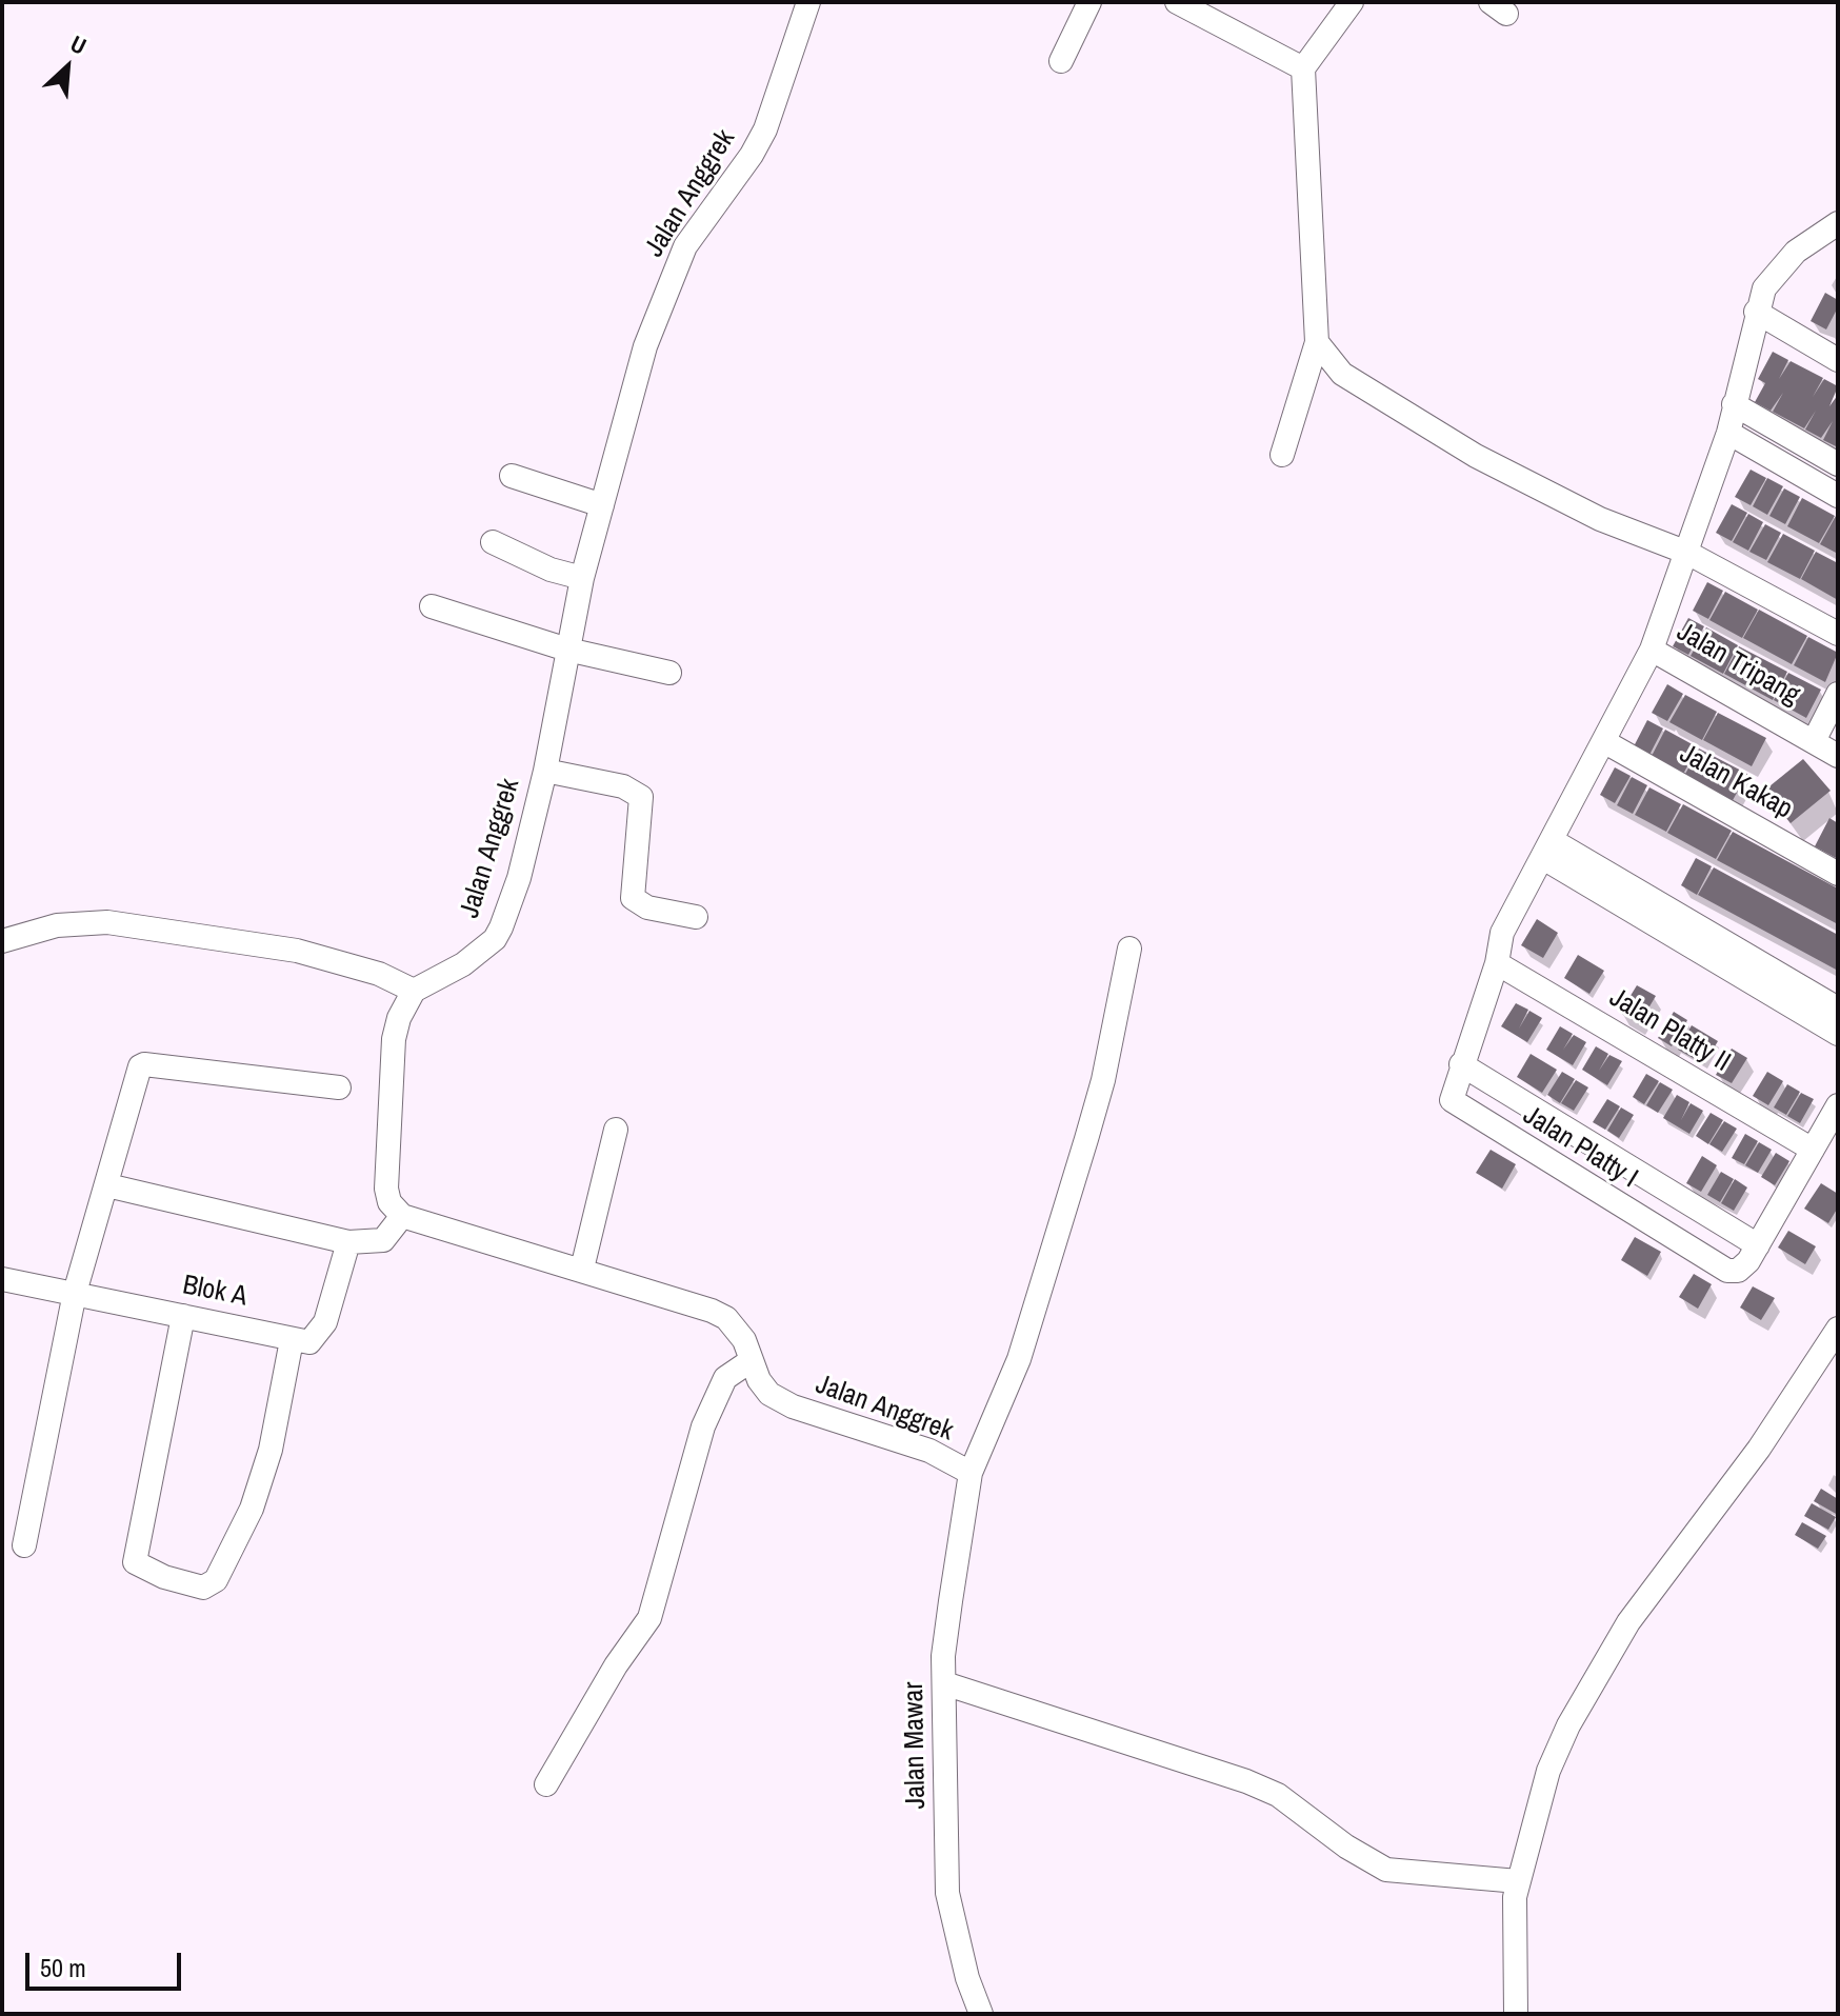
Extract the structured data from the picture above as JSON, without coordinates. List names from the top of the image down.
{
  "streets": {
    "street": [
      "Jalan Anggrek",
      "Jalan Tripang",
      "Jalan Kakap",
      "Jalan Platty II",
      "Jalan Platty I",
      "Blok A",
      "Jalan Mawar"
    ]
  },
  "crossings": [
    ["Jalan Anggrek", "Jalan Mawar"],
    ["Jalan Tripang", "Jalan Platty I"],
    ["Jalan Kakap", "Jalan Platty I"],
    ["Jalan Platty II", "Jalan Platty I"]
  ],
  "scale_bar": "50 m",
  "north": "top right"
}
